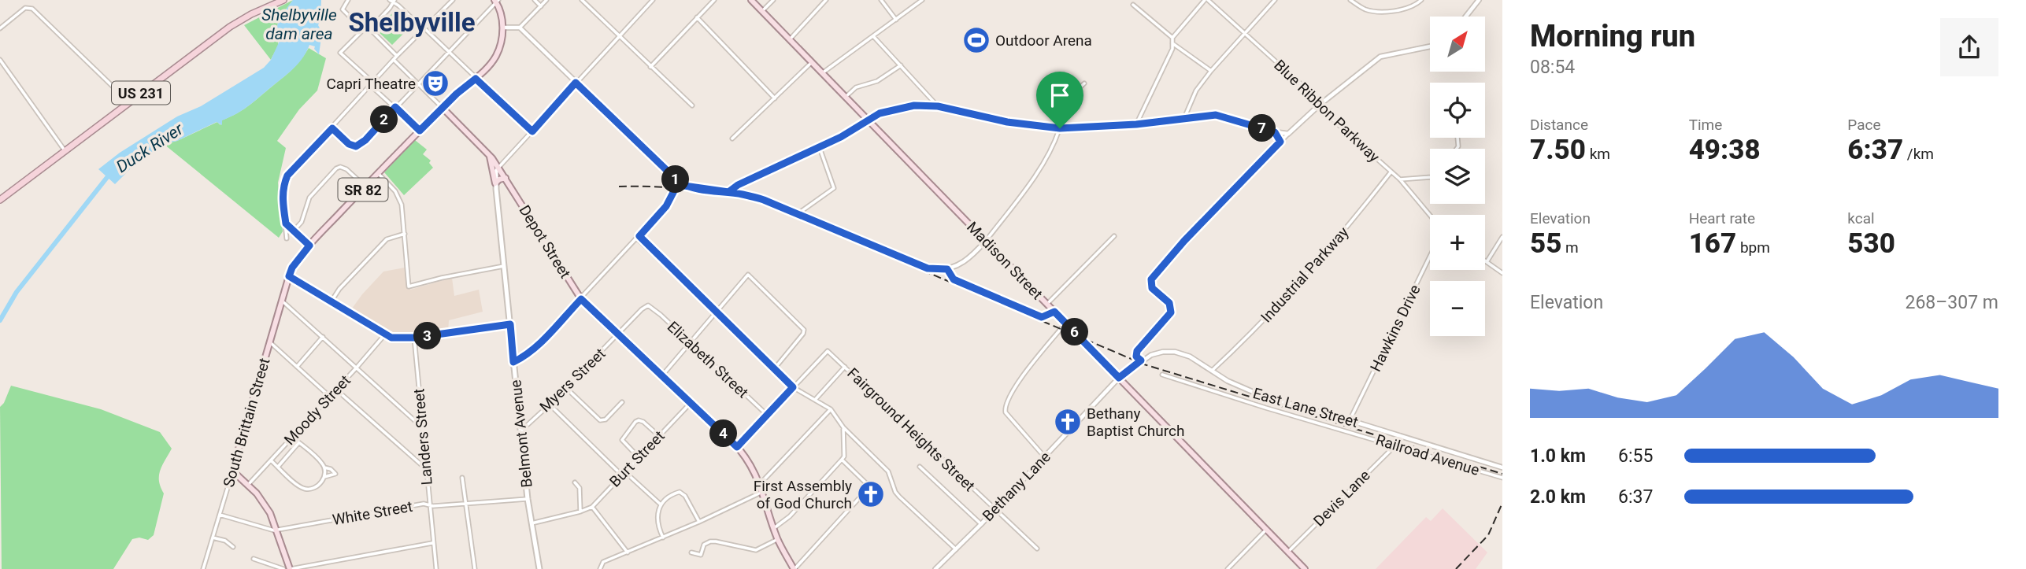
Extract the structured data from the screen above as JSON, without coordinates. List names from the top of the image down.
{
  "streets": {
    "highway": ["US 231"],
    "main road": [
      "SR 82",
      "Depot Street",
      "Madison Street",
      "South Brittain Street",
      "Belmont Avenue"
    ],
    "street": [
      "Blue Ribbon Parkway",
      "Industrial Parkway",
      "Hawkins Drive",
      "Elizabeth Street",
      "Myers Street",
      "East Lane Street",
      "Moody Street",
      "Fairground Heights Street",
      "Landers Street",
      "Railroad Avenue",
      "Burt Street",
      "Bethany Lane",
      "Devis Lane",
      "White Street"
    ]
  },
  "crossings": [
    ["Blue Ribbon Parkway", "Industrial Parkway"],
    ["SR 82", "Depot Street"],
    ["SR 82", "South Brittain Street"],
    ["Depot Street", "Myers Street"],
    ["Depot Street", "Belmont Avenue"],
    ["Depot Street", "Burt Street"],
    ["Madison Street", "East Lane Street"],
    ["Madison Street", "Bethany Lane"],
    ["Madison Street", "Devis Lane"],
    ["Industrial Parkway", "East Lane Street"],
    ["Hawkins Drive", "East Lane Street"],
    ["Elizabeth Street", "Myers Street"],
    ["Myers Street", "Belmont Avenue"],
    ["East Lane Street", "Bethany Lane"],
    ["South Brittain Street", "White Street"],
    ["Fairground Heights Street", "Bethany Lane"],
    ["Belmont Avenue", "Burt Street"],
    ["Belmont Avenue", "White Street"],
    ["Landers Street", "White Street"],
    ["Railroad Avenue", "Devis Lane"]
  ],
  "districts": ["Shelbyville"],
  "water": ["Shelbyville dam area", "Duck River"],
  "places": {
    "sports": ["Outdoor Arena"],
    "theatre": ["Capri Theatre"],
    "church": ["Bethany Baptist Church", "First Assembly of God Church"]
  },
  "north": "top right",
  "page": {
    "heading": ["Morning run", "08:54"],
    "map_buttons": ["+", "−"],
    "stats": [
      ["Distance", "7.50 km"],
      ["Time", "49:38"],
      ["Pace", "6:37 /km"],
      ["Elevation", "55 m"],
      ["Heart rate", "167 bpm"],
      ["kcal", "530"]
    ],
    "pins": [
      "2",
      "7",
      "1",
      "6",
      "3",
      "4"
    ],
    "chart": ["Elevation", "268–307 m"],
    "list": [
      {
        "name": "1.0 km",
        "note": "6:55"
      },
      {
        "name": "2.0 km",
        "note": "6:37"
      }
    ]
  }
}
